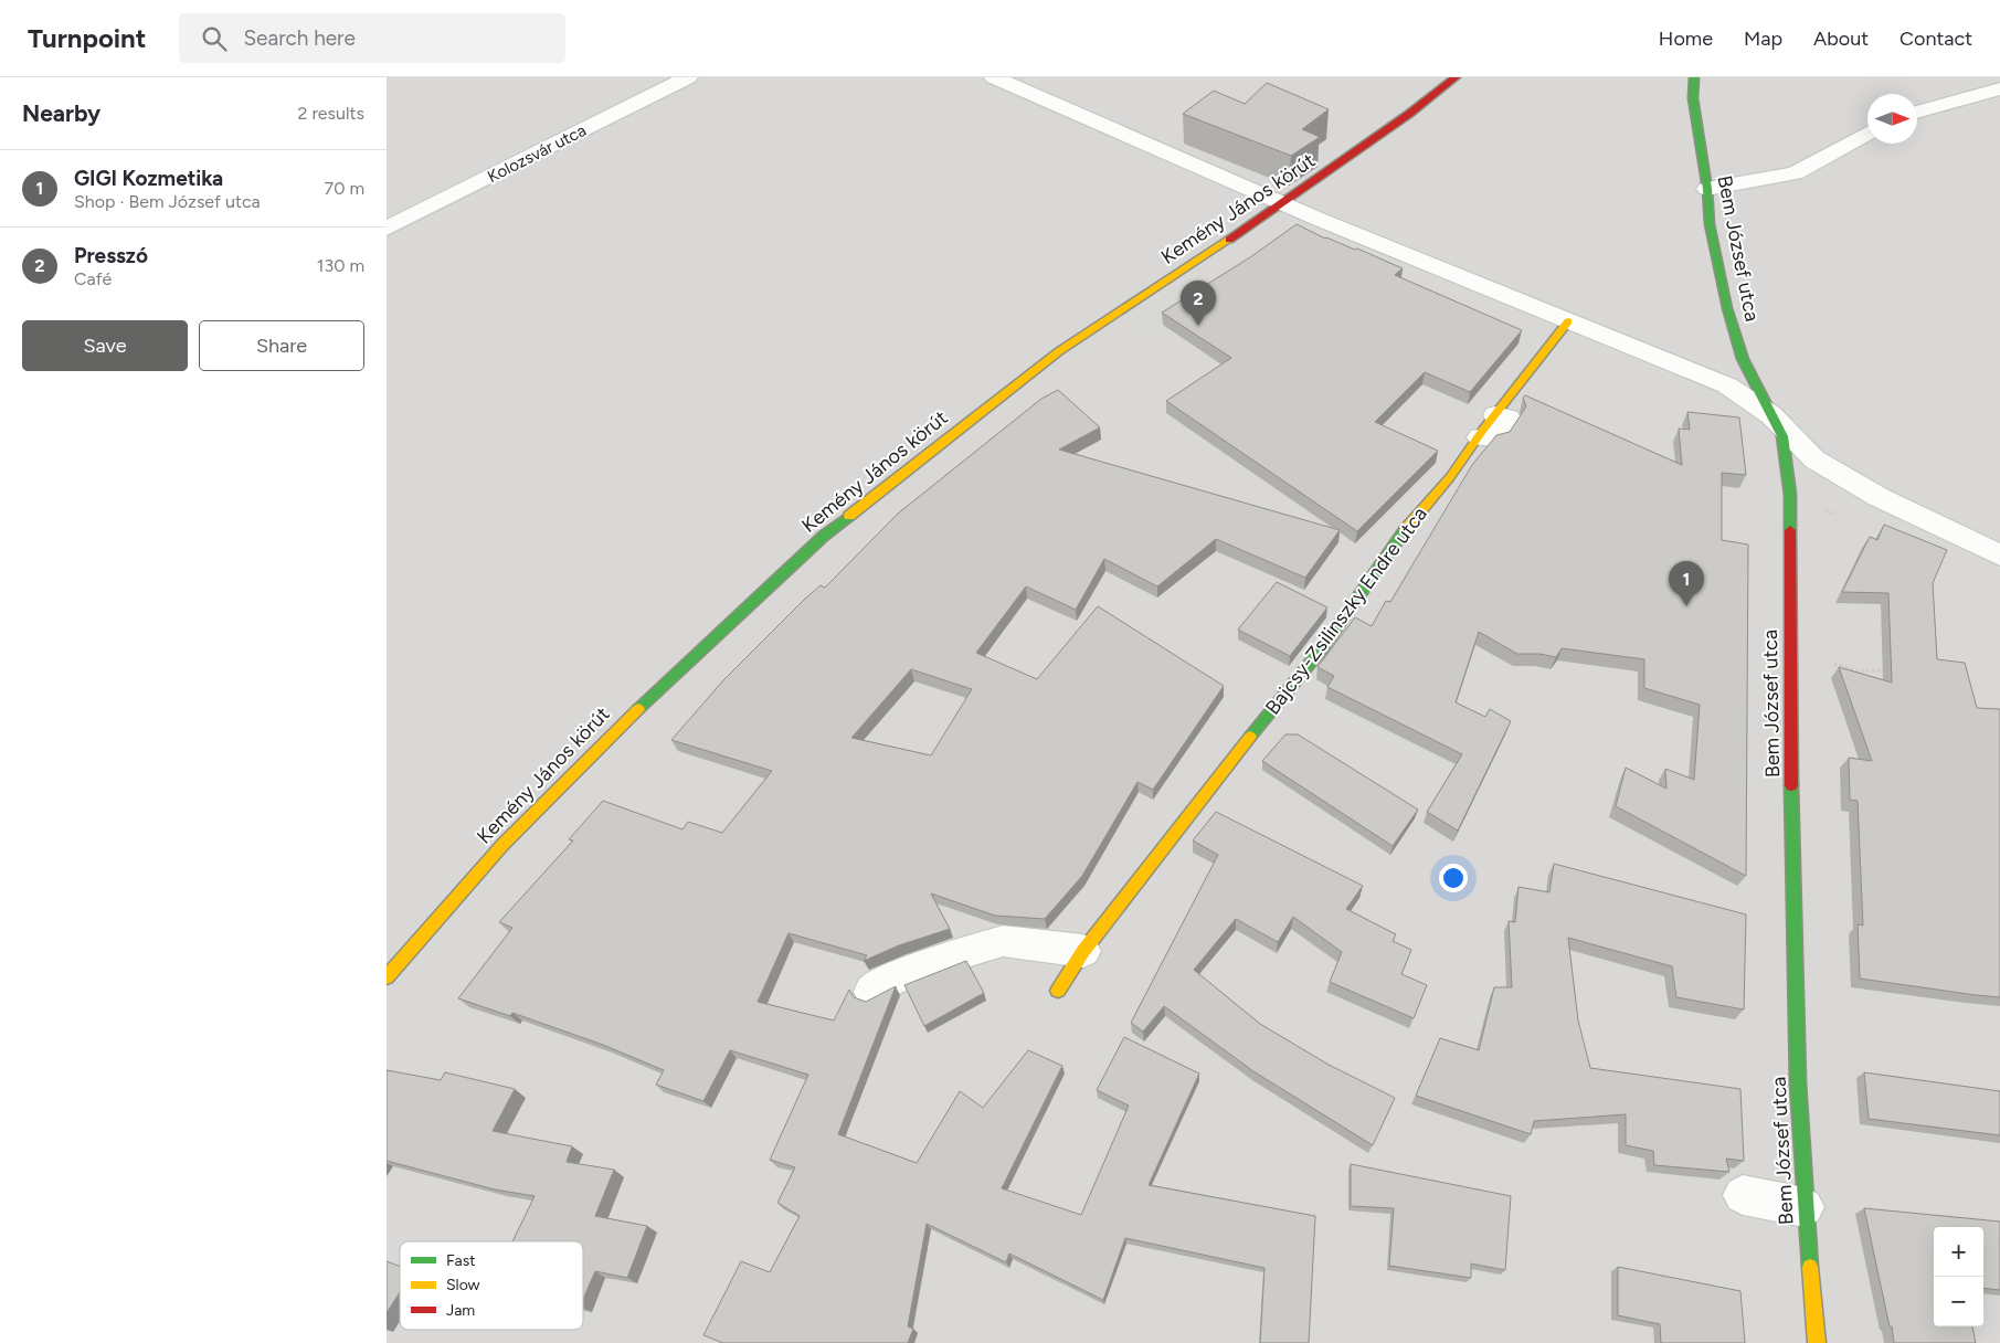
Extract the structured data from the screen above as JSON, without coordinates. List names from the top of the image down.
{
  "streets": {
    "street": [
      "Kolozsvár utca",
      "Kemény János körút",
      "Bem József utca",
      "Bajcsy-Zsilinszky Endre utca"
    ]
  },
  "legend": ["Fast", "Slow", "Jam"],
  "north": "right",
  "page": {
    "header": "Turnpoint",
    "search": "Search here",
    "nav": [
      "Home",
      "Map",
      "About",
      "Contact"
    ],
    "heading": ["Nearby", "2 results"],
    "list": [
      {
        "mark": "1",
        "name": "GIGI Kozmetika",
        "note": "Shop · Bem József utca",
        "value": "70 m"
      },
      {
        "mark": "2",
        "name": "Presszó",
        "note": "Café",
        "value": "130 m"
      }
    ],
    "pins": ["2", "1"],
    "buttons": ["Save", "Share"],
    "map_buttons": ["+", "−"]
  }
}
